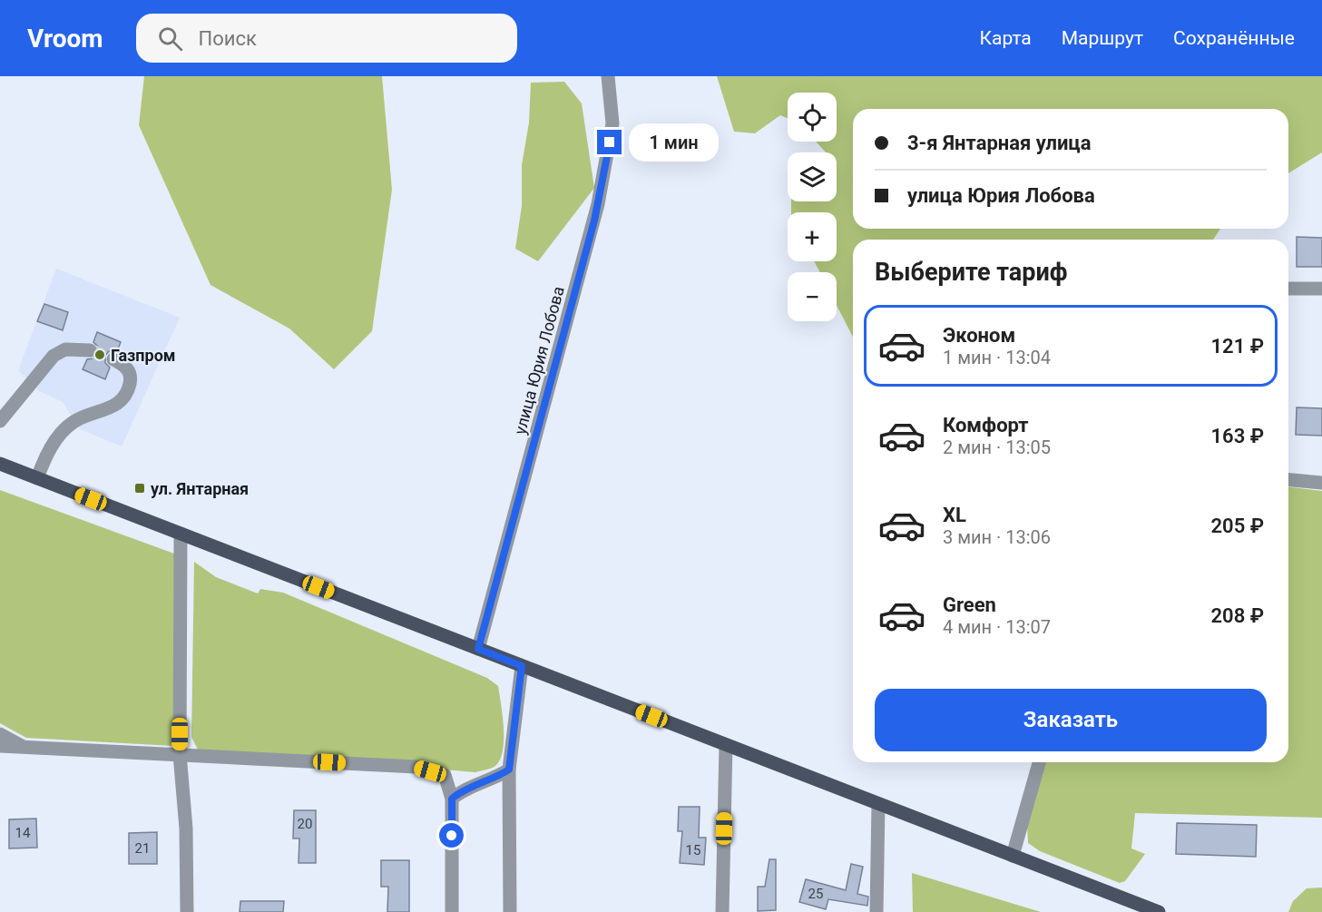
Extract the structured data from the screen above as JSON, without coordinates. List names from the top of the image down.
{
  "streets": {
    "street": ["улица Юрия Лобова"]
  },
  "places": {
    "other": ["Газпром"],
    "transit": ["ул. Янтарная"]
  },
  "house_numbers": [
    "20",
    "14",
    "21",
    "15",
    "25"
  ],
  "page": {
    "header": "Vroom",
    "search": "Поиск",
    "nav": ["Карта", "Маршрут", "Сохранённые"],
    "map_buttons": ["+", "−"],
    "banner": ["3-я Янтарная улица", "улица Юрия Лобова"],
    "bubble": "1 мин",
    "heading": "Выберите тариф",
    "list": [
      {
        "name": "Эконом",
        "note": "1 мин · 13:04",
        "value": "121 ₽"
      },
      {
        "name": "Комфорт",
        "note": "2 мин · 13:05",
        "value": "163 ₽"
      },
      {
        "name": "XL",
        "note": "3 мин · 13:06",
        "value": "205 ₽"
      },
      {
        "name": "Green",
        "note": "4 мин · 13:07",
        "value": "208 ₽"
      }
    ],
    "buttons": "Заказать"
  }
}
